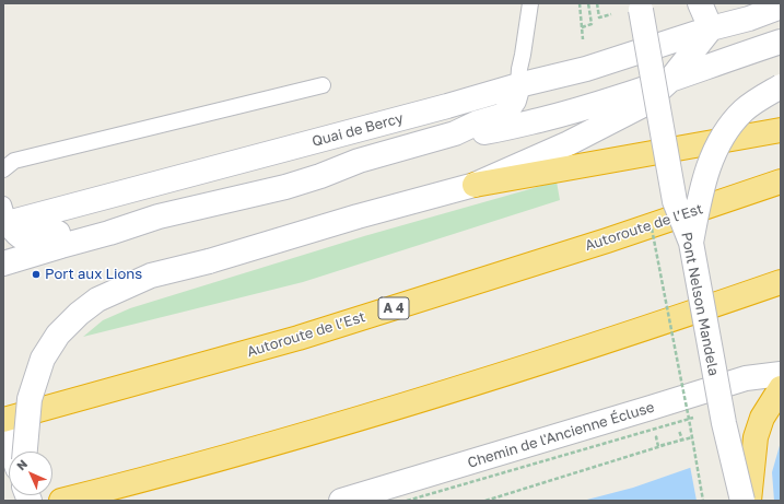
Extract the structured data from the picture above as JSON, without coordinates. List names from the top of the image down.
{
  "streets": {
    "highway": ["Autoroute de l’Est", "A 4"],
    "main road": ["Quai de Bercy", "Pont Nelson Mandela", "Chemin de l'Ancienne Écluse"]
  },
  "places": ["Port aux Lions"],
  "north": "top left"
}
